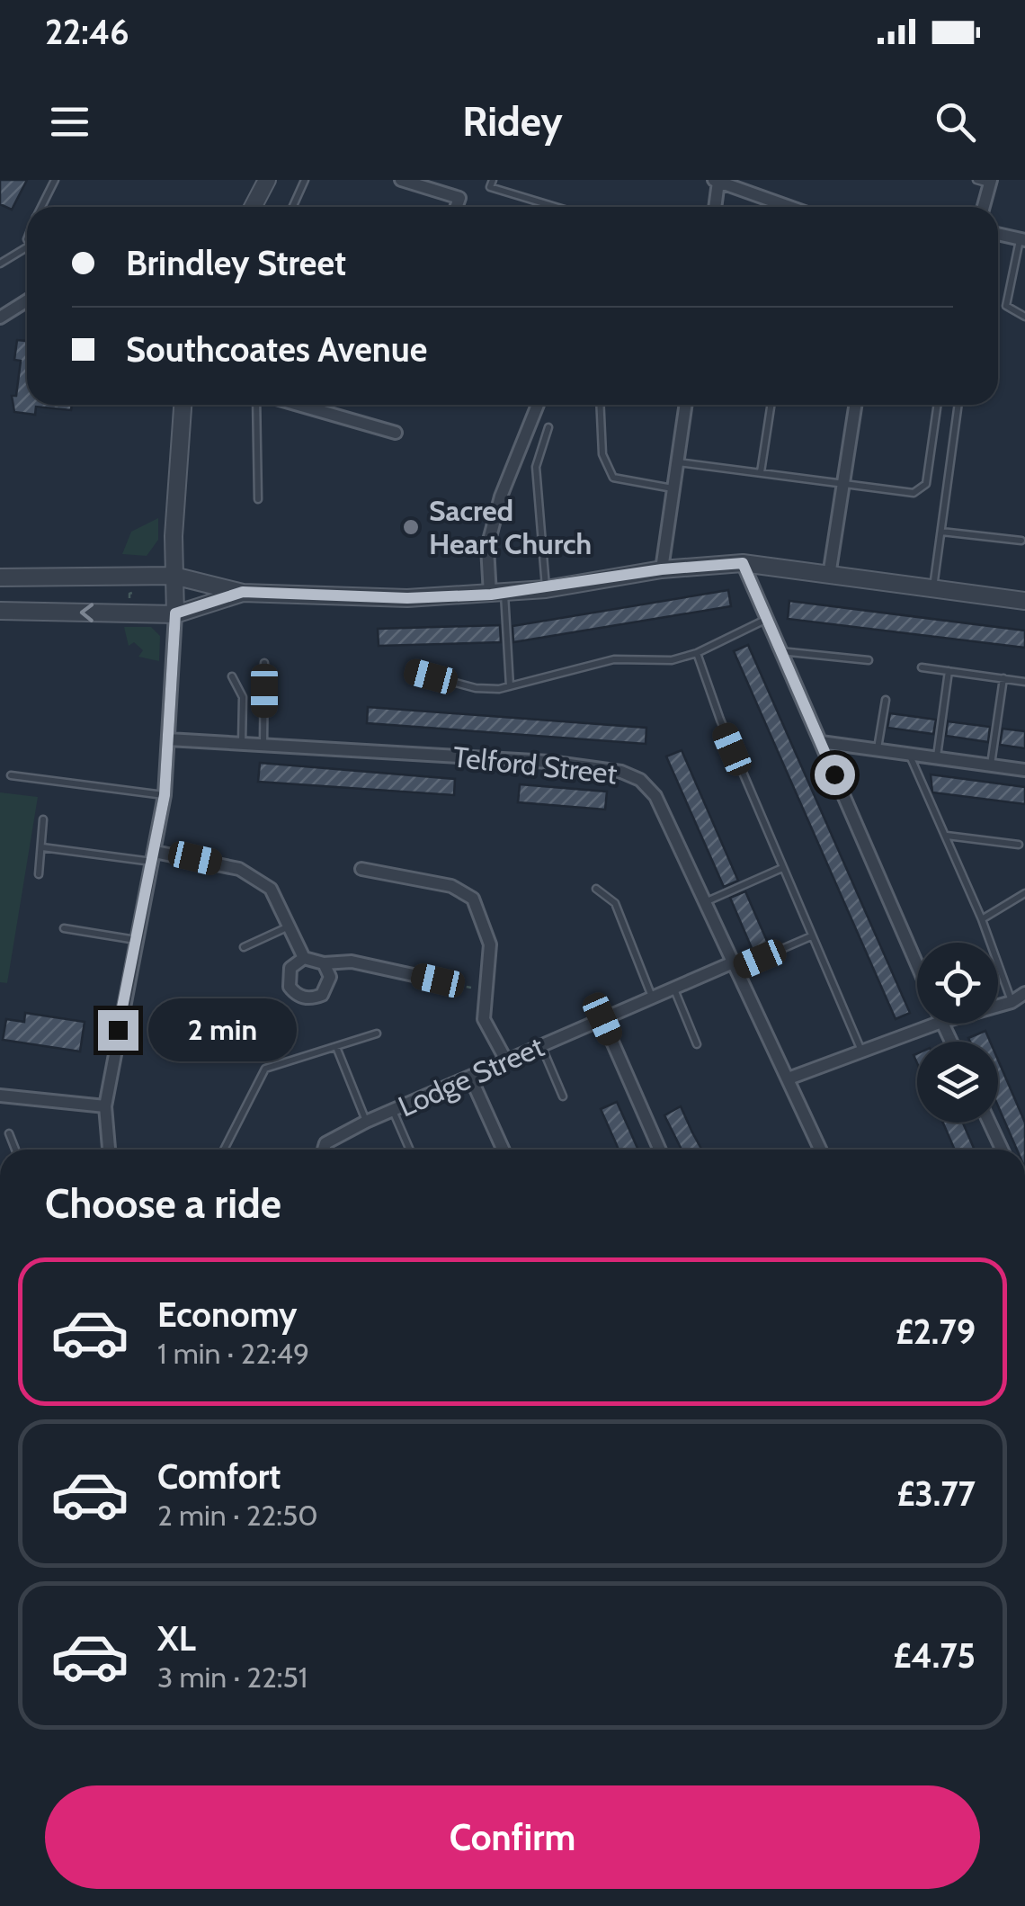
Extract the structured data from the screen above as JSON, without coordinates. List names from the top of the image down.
{
  "streets": {
    "street": ["Telford Street", "Lodge Street"]
  },
  "crossings": [
    ["Telford Street", "Lodge Street"]
  ],
  "places": ["Sacred Heart Church"],
  "page": {
    "status": "22:46",
    "header": "Ridey",
    "banner": ["Brindley Street", "Southcoates Avenue"],
    "bubble": "2 min",
    "heading": "Choose a ride",
    "list": [
      {
        "name": "Economy",
        "note": "1 min · 22:49",
        "value": "£2.79"
      },
      {
        "name": "Comfort",
        "note": "2 min · 22:50",
        "value": "£3.77"
      },
      {
        "name": "XL",
        "note": "3 min · 22:51",
        "value": "£4.75"
      }
    ],
    "buttons": "Confirm"
  }
}
